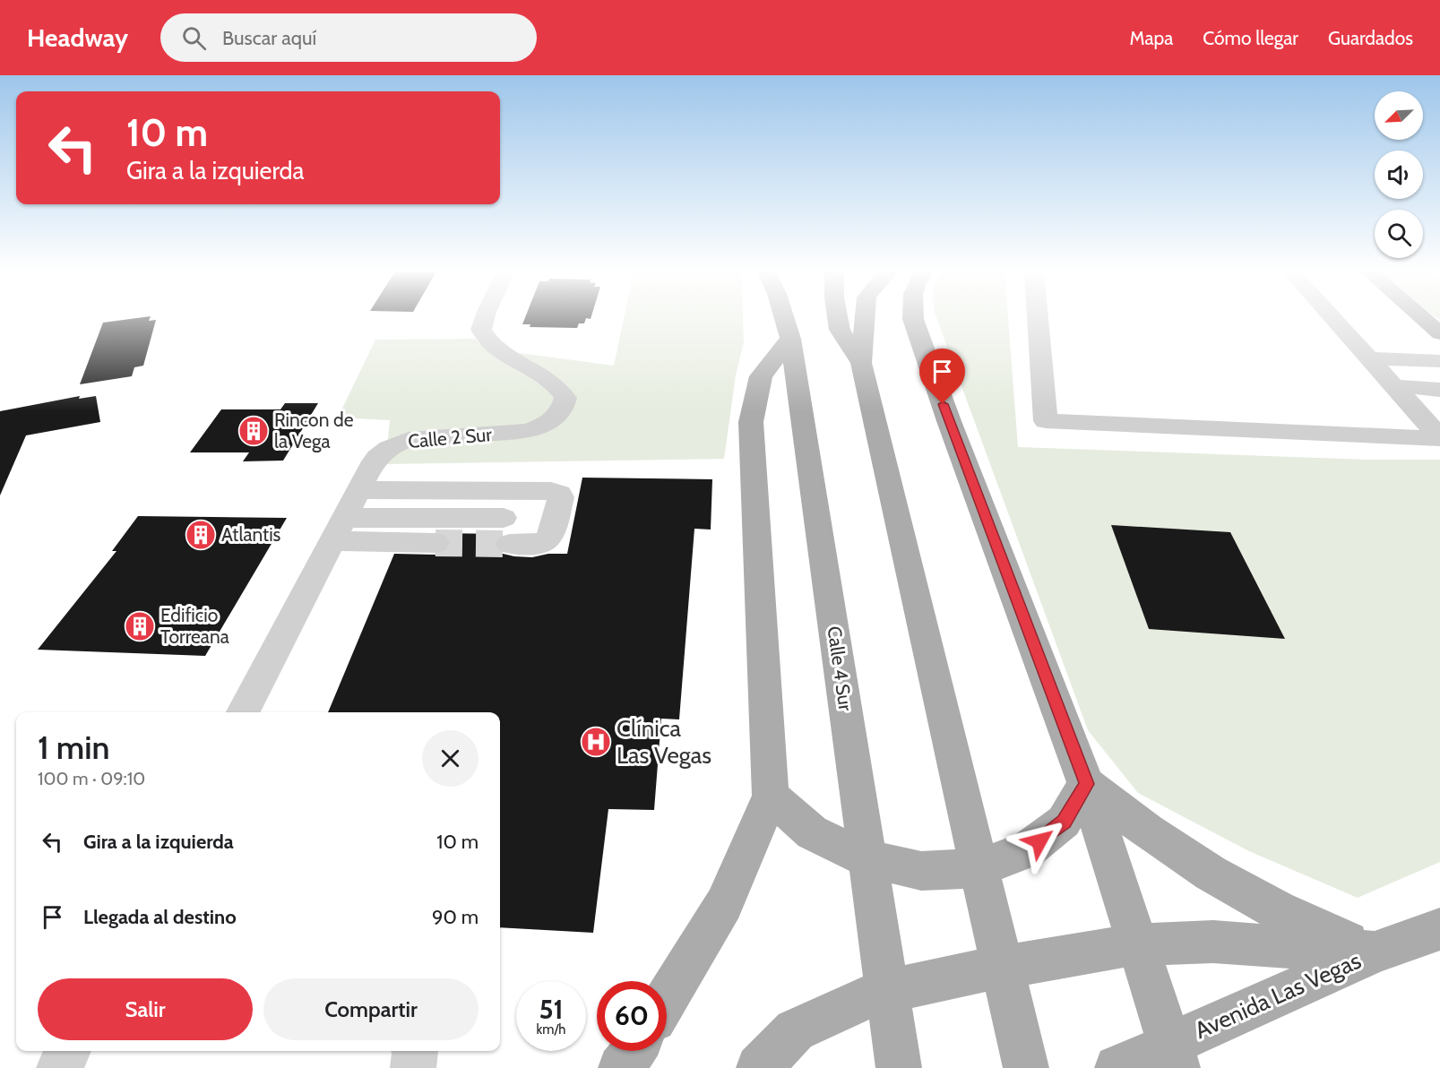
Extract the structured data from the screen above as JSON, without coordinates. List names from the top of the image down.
{
  "streets": {
    "main road": ["Calle 4 Sur", "Avenida Las Vegas"],
    "street": ["Calle 2 Sur"]
  },
  "places": {
    "building": ["Rincon de la Vega", "Atlantis", "Edificio Torreana"],
    "hospital": ["Clínica Las Vegas"]
  },
  "north": "bottom left",
  "page": {
    "header": "Headway",
    "search": "Buscar aquí",
    "nav": ["Mapa", "Cómo llegar", "Guardados"],
    "turn": ["10 m", "Gira a la izquierda"],
    "heading": ["1 min", "100 m · 09:10"],
    "list": [
      {
        "name": "Gira a la izquierda",
        "value": "10 m"
      },
      {
        "name": "Llegada al destino",
        "value": "90 m"
      }
    ],
    "buttons": ["Salir", "Compartir"],
    "speed": "51 km/h",
    "limit": "60"
  }
}
